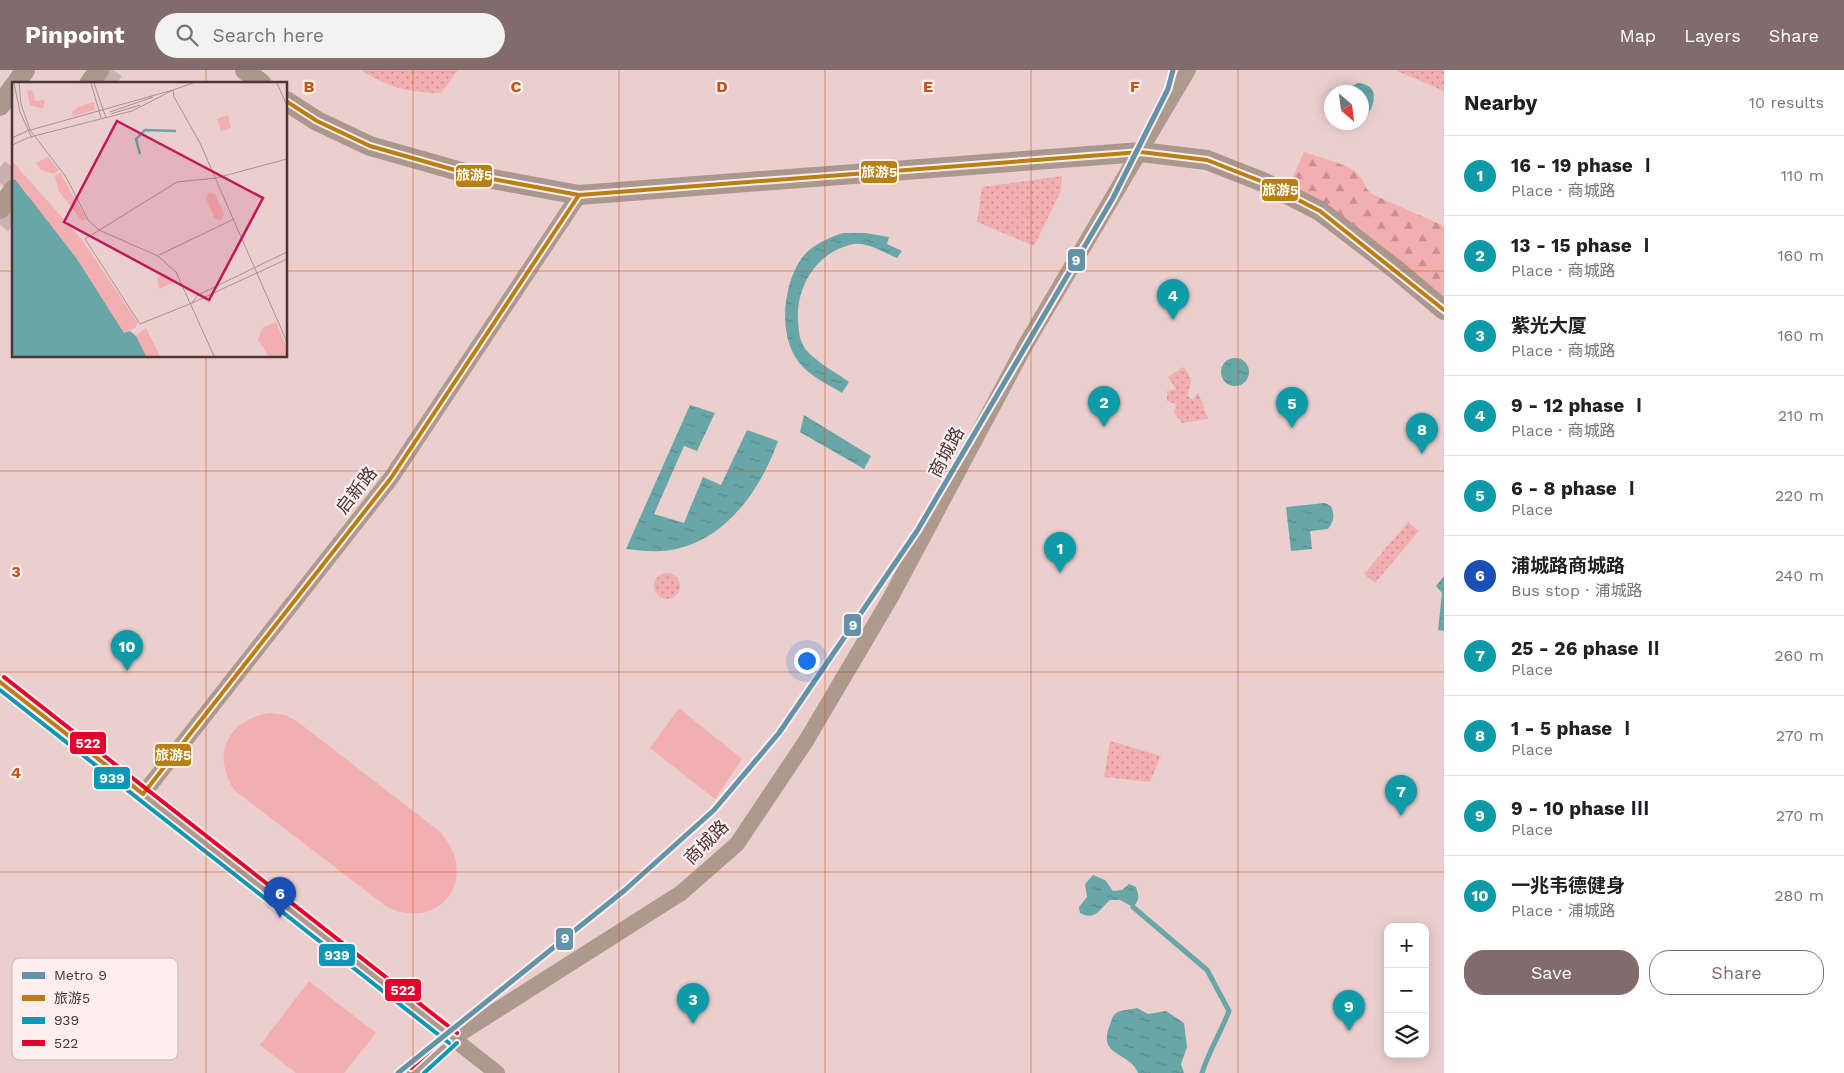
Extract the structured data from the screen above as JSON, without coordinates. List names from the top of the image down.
{
  "streets": {
    "street": ["商城路", "启新路"]
  },
  "lines": [
    "metro line 9",
    "transit line 旅游5",
    "transit line 522",
    "transit line 939"
  ],
  "legend": [
    "Metro 9",
    "旅游5",
    "939",
    "522"
  ],
  "north": "bottom right",
  "page": {
    "header": "Pinpoint",
    "search": "Search here",
    "nav": ["Map", "Layers", "Share"],
    "heading": ["Nearby", "10 results"],
    "list": [
      {
        "mark": "1",
        "name": "16 - 19 phase Ⅰ",
        "note": "Place · 商城路",
        "value": "110 m"
      },
      {
        "mark": "2",
        "name": "13 - 15 phase Ⅰ",
        "note": "Place · 商城路",
        "value": "160 m"
      },
      {
        "mark": "3",
        "name": "紫光大厦",
        "note": "Place · 商城路",
        "value": "160 m"
      },
      {
        "mark": "4",
        "name": "9 - 12 phase Ⅰ",
        "note": "Place · 商城路",
        "value": "210 m"
      },
      {
        "mark": "5",
        "name": "6 - 8 phase Ⅰ",
        "note": "Place",
        "value": "220 m"
      },
      {
        "mark": "6",
        "name": "浦城路商城路",
        "note": "Bus stop · 浦城路",
        "value": "240 m"
      },
      {
        "mark": "7",
        "name": "25 - 26 phase Ⅱ",
        "note": "Place",
        "value": "260 m"
      },
      {
        "mark": "8",
        "name": "1 - 5 phase Ⅰ",
        "note": "Place",
        "value": "270 m"
      },
      {
        "mark": "9",
        "name": "9 - 10 phase Ⅲ",
        "note": "Place",
        "value": "270 m"
      },
      {
        "mark": "10",
        "name": "一兆韦德健身",
        "note": "Place · 浦城路",
        "value": "280 m"
      }
    ],
    "pins": [
      "4",
      "2",
      "5",
      "8",
      "1",
      "10",
      "7",
      "6",
      "3",
      "9"
    ],
    "map_buttons": ["+", "−"],
    "buttons": ["Save", "Share"]
  },
  "grid": {
    "columns": [
      "B",
      "C",
      "D",
      "E",
      "F"
    ],
    "rows": ["3", "4"]
  }
}
